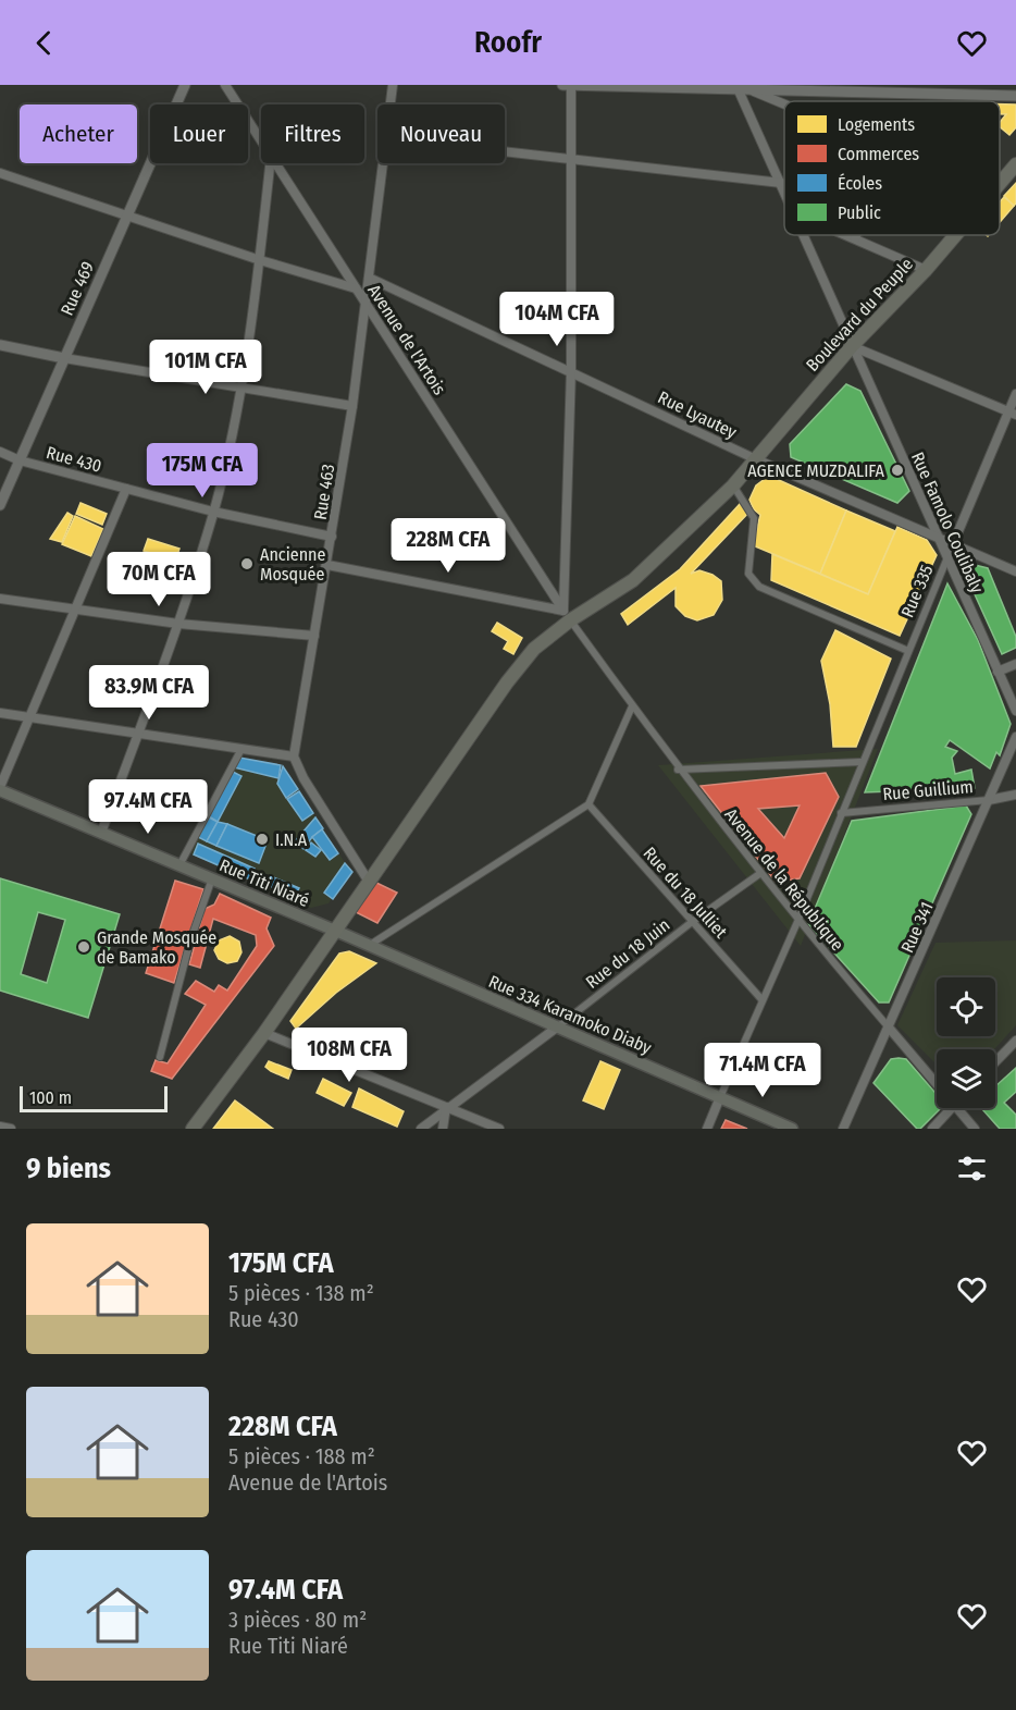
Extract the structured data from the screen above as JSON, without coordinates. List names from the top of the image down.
{
  "streets": {
    "main road": ["Boulevard du Peuple", "Rue Titi Niaré", "Rue 334 Karamoko Diaby"],
    "street": [
      "Rue 469",
      "Avenue de l'Artois",
      "Rue Lyautey",
      "Rue 430",
      "Rue 463",
      "Rue Famolo Coulibaly",
      "Rue 335",
      "Rue Guillium",
      "Avenue de la République",
      "Rue du 18 Julliet",
      "Rue 341",
      "Rue du 18 Juin"
    ]
  },
  "crossings": [
    ["Rue 469", "Rue 430"],
    ["Boulevard du Peuple", "Avenue de l'Artois"],
    ["Boulevard du Peuple", "Rue Lyautey"],
    ["Boulevard du Peuple", "Rue Famolo Coulibaly"],
    ["Boulevard du Peuple", "Avenue de la République"],
    ["Boulevard du Peuple", "Rue Titi Niaré"],
    ["Boulevard du Peuple", "Rue 334 Karamoko Diaby"],
    ["Avenue de l'Artois", "Rue 463"],
    ["Avenue de l'Artois", "Avenue de la République"],
    ["Rue Lyautey", "Rue 463"],
    ["Rue Lyautey", "Rue Famolo Coulibaly"],
    ["Rue Lyautey", "Rue 335"],
    ["Rue 430", "Rue 463"],
    ["Rue Famolo Coulibaly", "Rue 335"],
    ["Rue 335", "Rue Guillium"],
    ["Rue 335", "Avenue de la République"],
    ["Rue 335", "Rue du 18 Julliet"],
    ["Rue 335", "Rue 334 Karamoko Diaby"],
    ["Rue Guillium", "Rue 341"],
    ["Avenue de la République", "Rue 341"],
    ["Avenue de la République", "Rue du 18 Juin"],
    ["Rue Titi Niaré", "Rue 334 Karamoko Diaby"],
    ["Rue du 18 Julliet", "Rue du 18 Juin"],
    ["Rue du 18 Juin", "Rue 334 Karamoko Diaby"]
  ],
  "places": [
    "AGENCE MUZDALIFA",
    "Ancienne Mosquée",
    "I.N.A",
    "Grande Mosquée de Bamako"
  ],
  "legend": [
    "Logements",
    "Commerces",
    "Écoles",
    "Public"
  ],
  "scale_bar": "100 m",
  "page": {
    "header": "Roofr",
    "chip": [
      "Acheter",
      "Louer",
      "Filtres",
      "Nouveau"
    ],
    "price": [
      "104M CFA",
      "101M CFA",
      "175M CFA",
      "228M CFA",
      "70M CFA",
      "83.9M CFA",
      "97.4M CFA",
      "108M CFA",
      "71.4M CFA"
    ],
    "scale": "100 m",
    "heading": "9 biens",
    "list": [
      {
        "name": "175M CFA",
        "note": "5 pièces · 138 m² · Rue 430"
      },
      {
        "name": "228M CFA",
        "note": "5 pièces · 188 m² · Avenue de l'Artois"
      },
      {
        "name": "97.4M CFA",
        "note": "3 pièces · 80 m² · Rue Titi Niaré"
      }
    ]
  }
}
